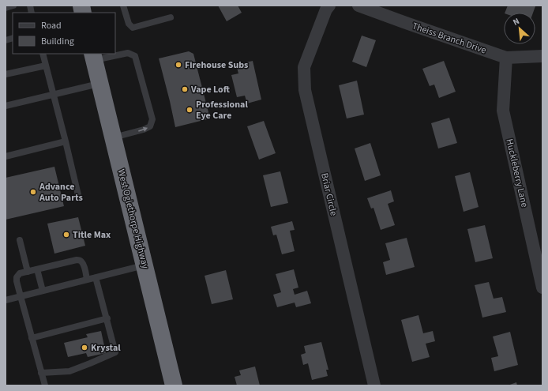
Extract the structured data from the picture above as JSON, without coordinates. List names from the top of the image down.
{
  "streets": {
    "highway": ["West Oglethorpe Highway"],
    "street": ["Theiss Branch Drive", "Huckleberry Lane", "Briar Circle"]
  },
  "crossings": [
    ["Theiss Branch Drive", "Huckleberry Lane"]
  ],
  "places": [
    "Firehouse Subs",
    "Vape Loft",
    "Professional Eye Care",
    "Advance Auto Parts",
    "Title Max",
    "Krystal"
  ],
  "legend": ["Road", "Building"],
  "north": "top left"
}
